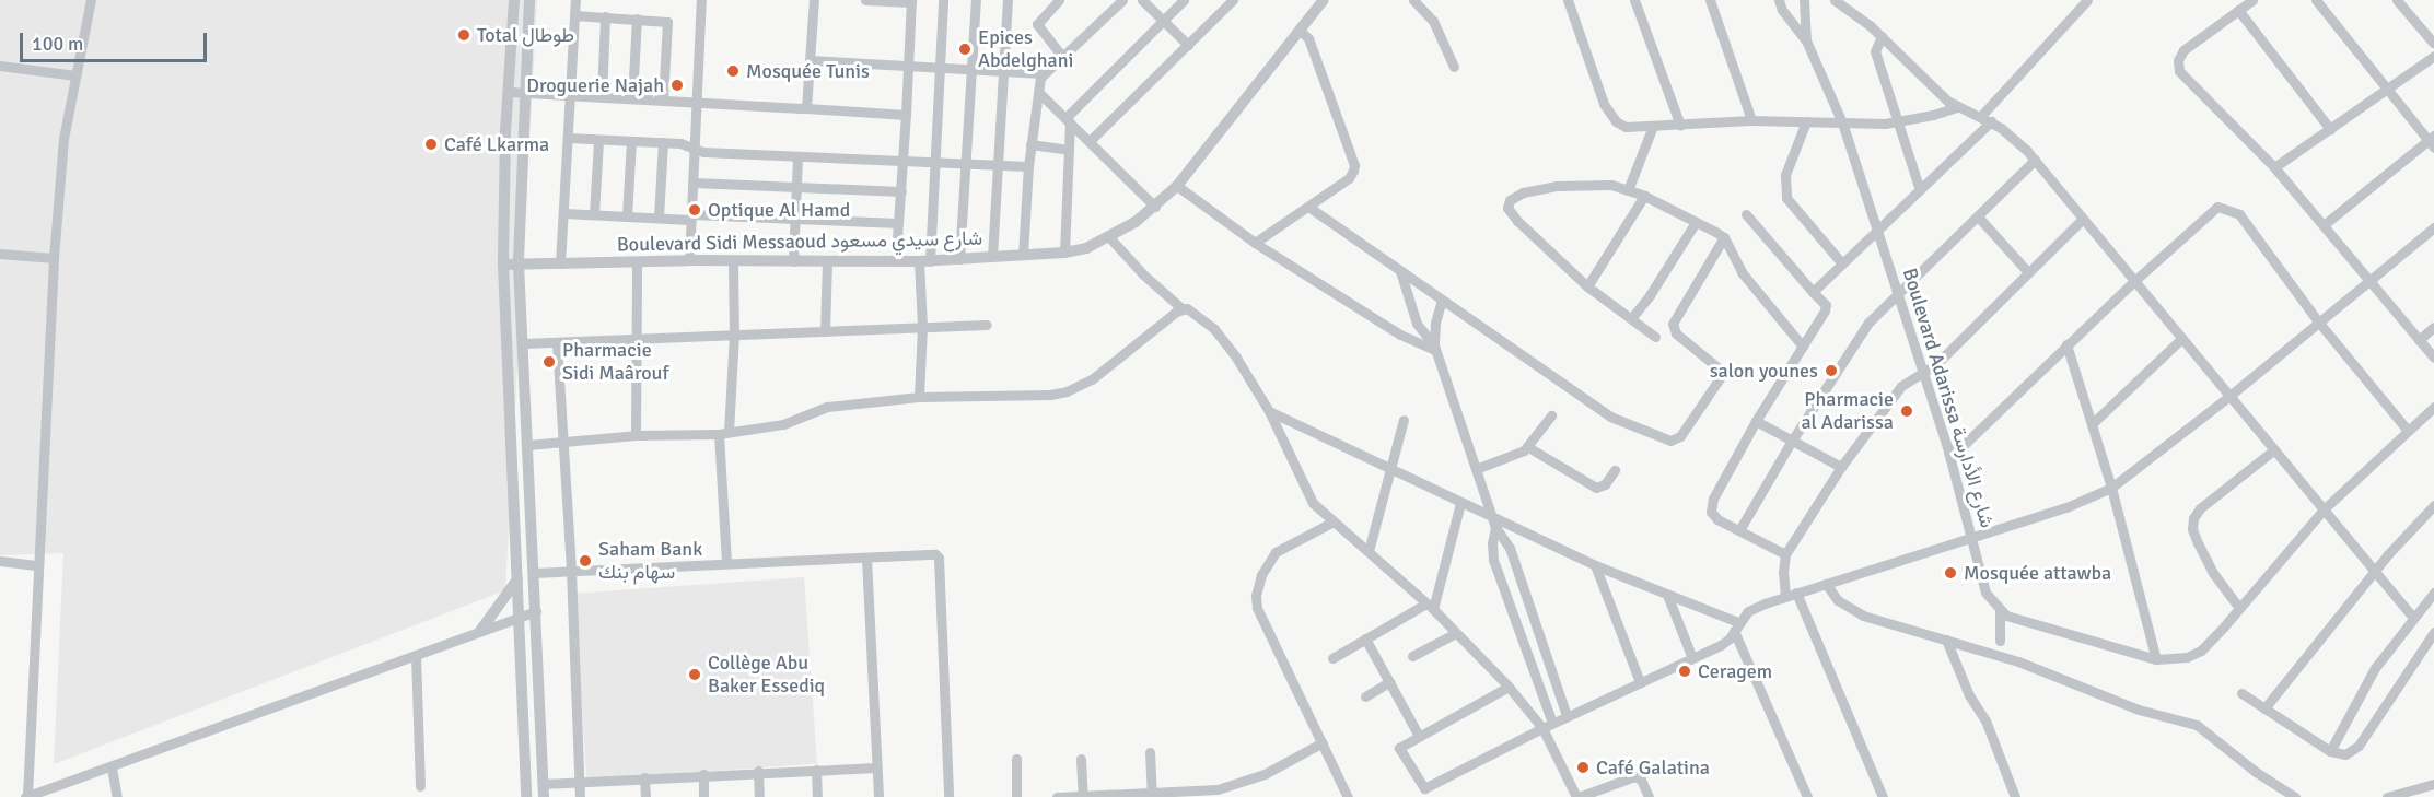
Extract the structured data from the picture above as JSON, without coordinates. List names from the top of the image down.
{
  "streets": {
    "street": ["Boulevard Sidi Messaoud شارع سيدي مسعود", "Boulevard Adarissa شارع الأدارسة"]
  },
  "places": [
    "Total طوطال",
    "Epices Abdelghani",
    "Mosquée Tunis",
    "Droguerie Najah",
    "Café Lkarma",
    "Optique Al Hamd",
    "Pharmacie Sidi Maârouf",
    "salon younes",
    "Pharmacie al Adarissa",
    "Saham Bank سهام بنك",
    "Mosquée attawba",
    "Ceragem",
    "Collège Abu Baker Essediq",
    "Café Galatina"
  ],
  "scale_bar": "100 m"
}
